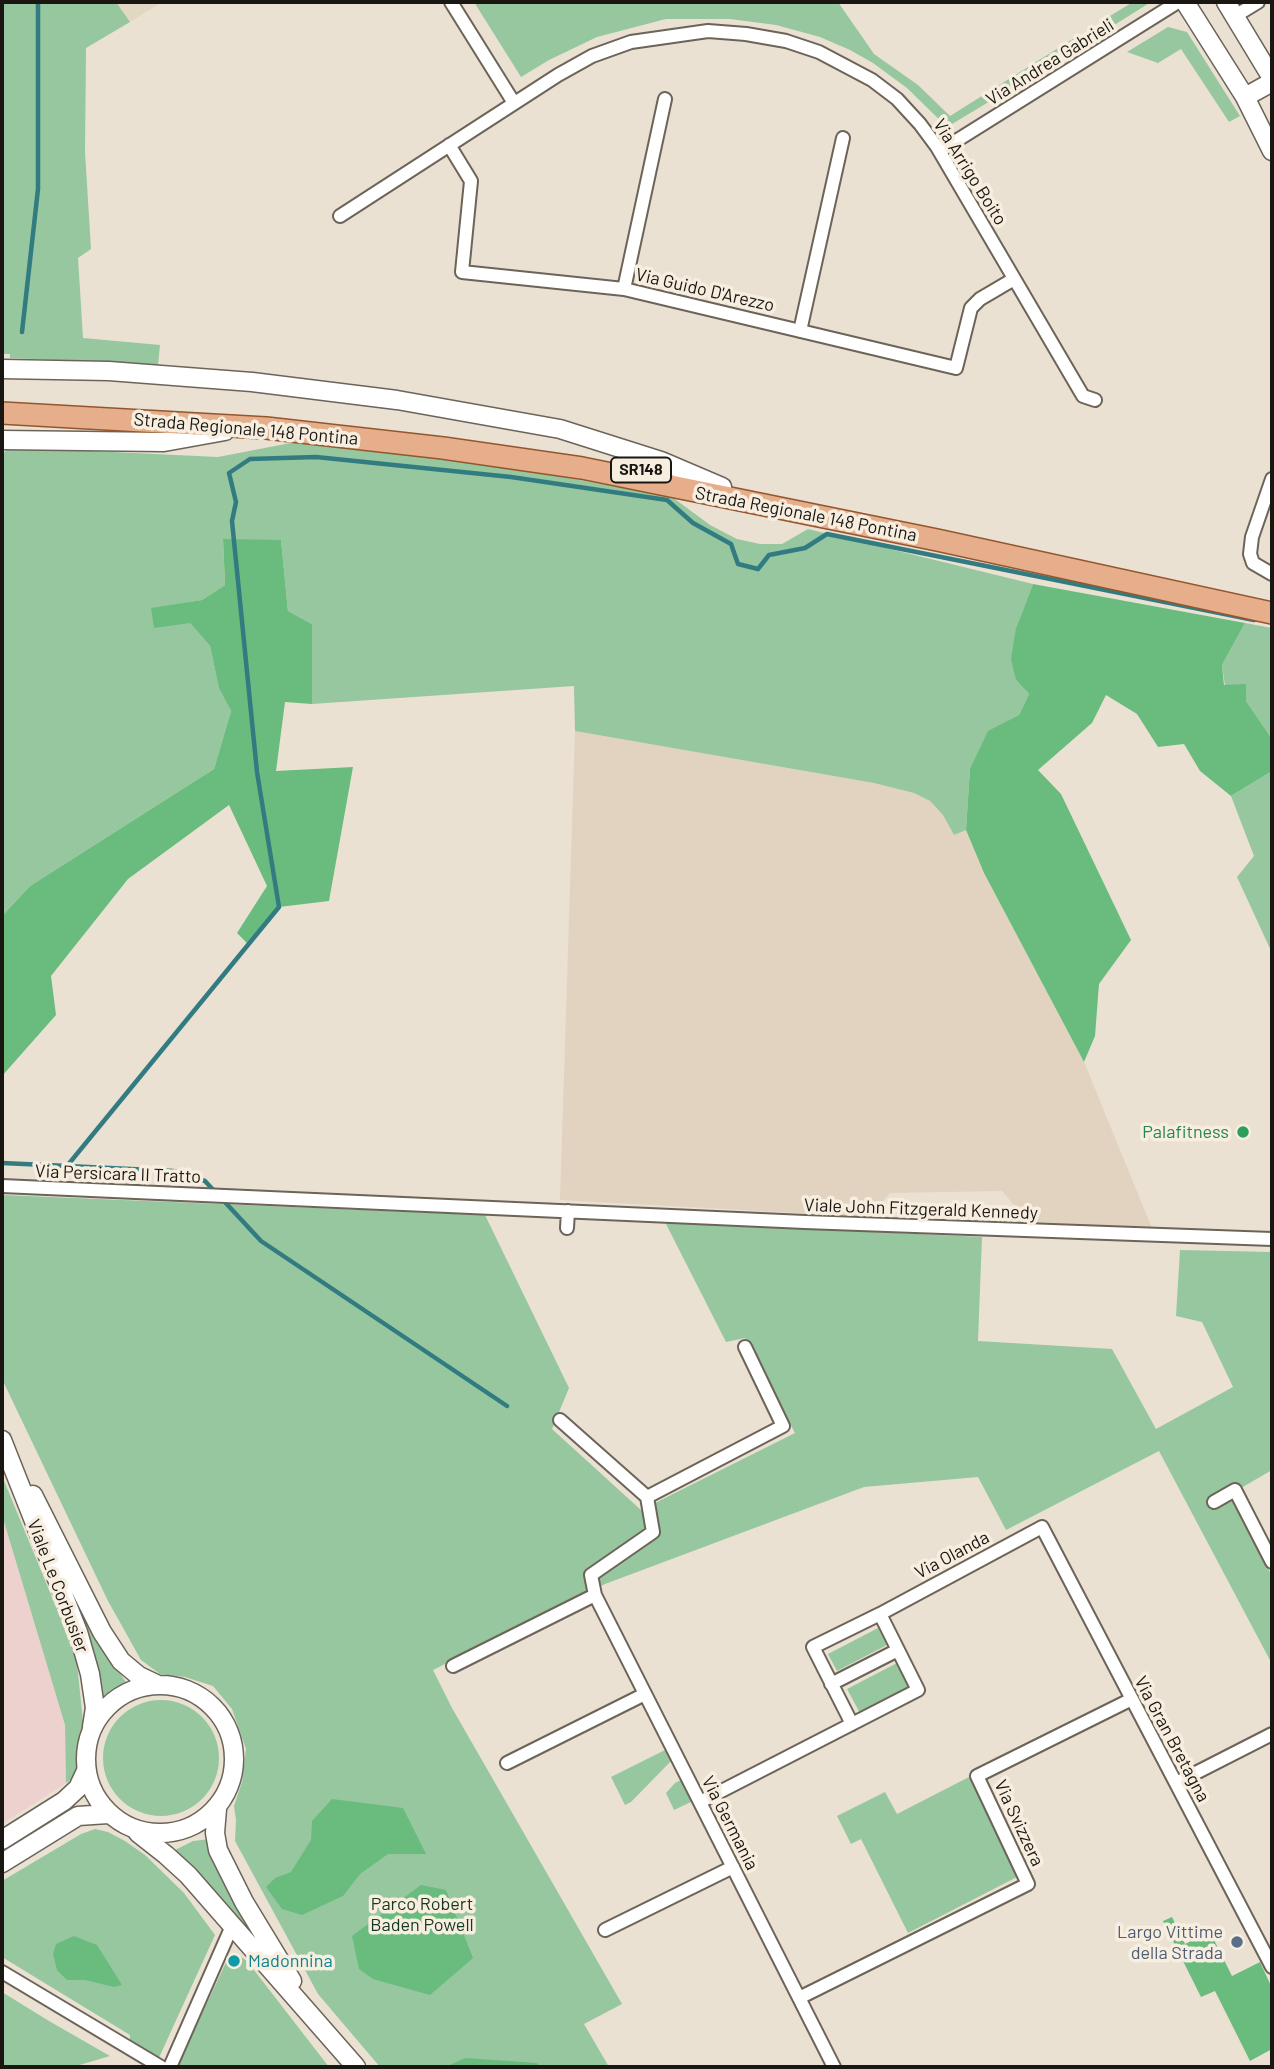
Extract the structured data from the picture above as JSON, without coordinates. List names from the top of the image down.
{
  "streets": {
    "main road": ["Strada Regionale 148 Pontina", "SR148"],
    "street": [
      "Via Andrea Gabrieli",
      "Via Arrigo Boito",
      "Via Guido D'Arezzo",
      "Via Persicara II Tratto",
      "Viale John Fitzgerald Kennedy",
      "Via Olanda",
      "Viale Le Corbusier",
      "Via Gran Bretagna",
      "Via Germania",
      "Via Svizzera"
    ]
  },
  "crossings": [
    ["Via Andrea Gabrieli", "Via Arrigo Boito"],
    ["Via Arrigo Boito", "Via Guido D'Arezzo"],
    ["Via Persicara II Tratto", "Viale John Fitzgerald Kennedy"],
    ["Via Olanda", "Via Gran Bretagna"],
    ["Via Gran Bretagna", "Via Svizzera"],
    ["Via Germania", "Via Svizzera"]
  ],
  "parks": ["Parco Robert Baden Powell"],
  "places": ["Palafitness", "Largo Vittime della Strada", "Madonnina"]
}
